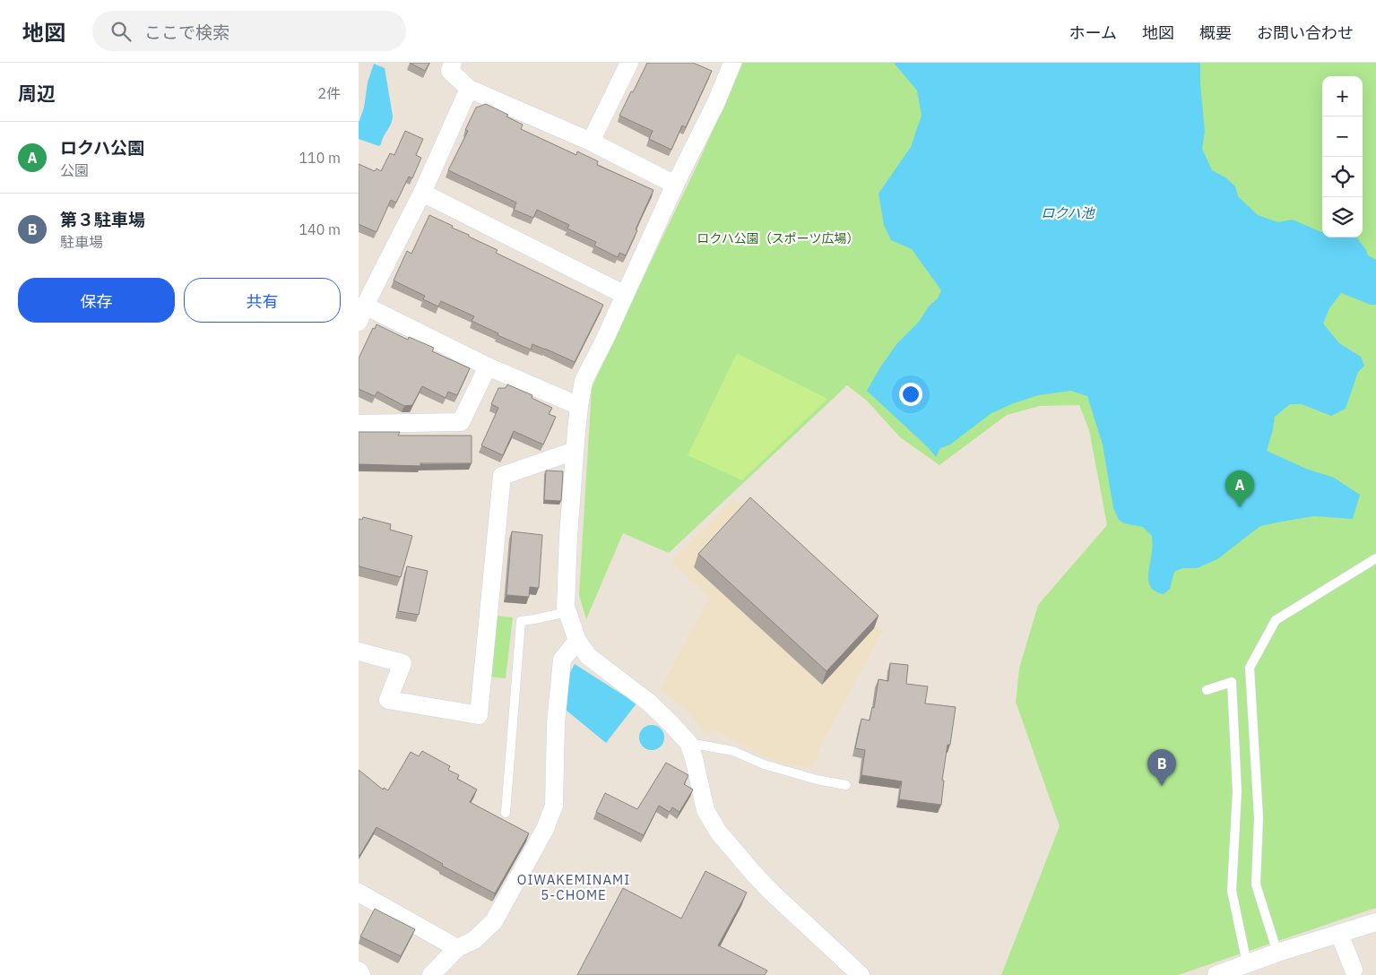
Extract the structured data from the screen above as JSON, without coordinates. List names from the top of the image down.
{
  "districts": ["OIWAKEMINAMI 5-CHOME"],
  "water": ["ロクハ池"],
  "parks": ["ロクハ公園（スポーツ広場）"],
  "page": {
    "header": "地図",
    "search": "ここで検索",
    "nav": [
      "ホーム",
      "地図",
      "概要",
      "お問い合わせ"
    ],
    "heading": ["周辺", "2件"],
    "map_buttons": ["+", "−"],
    "list": [
      {
        "mark": "A",
        "name": "ロクハ公園",
        "note": "公園",
        "value": "110 m"
      },
      {
        "mark": "B",
        "name": "第３駐車場",
        "note": "駐車場",
        "value": "140 m"
      }
    ],
    "buttons": ["保存", "共有"],
    "pins": ["A", "B"]
  }
}
